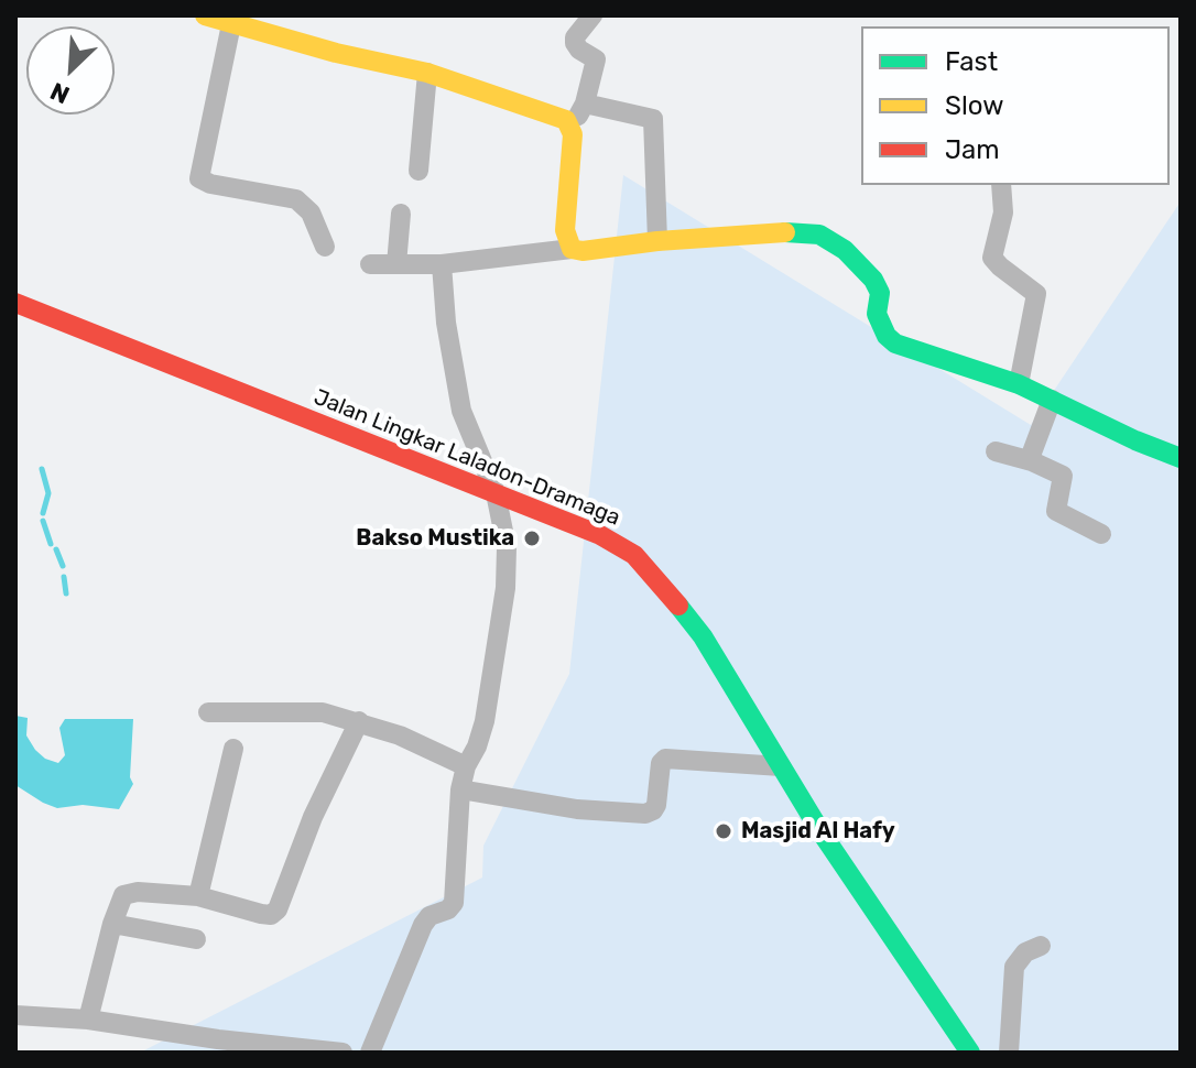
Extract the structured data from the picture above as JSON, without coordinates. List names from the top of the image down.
{
  "streets": {
    "main road": ["Jalan Lingkar Laladon-Dramaga"]
  },
  "places": ["Bakso Mustika", "Masjid Al Hafy"],
  "legend": ["Fast", "Slow", "Jam"],
  "north": "bottom left"
}
